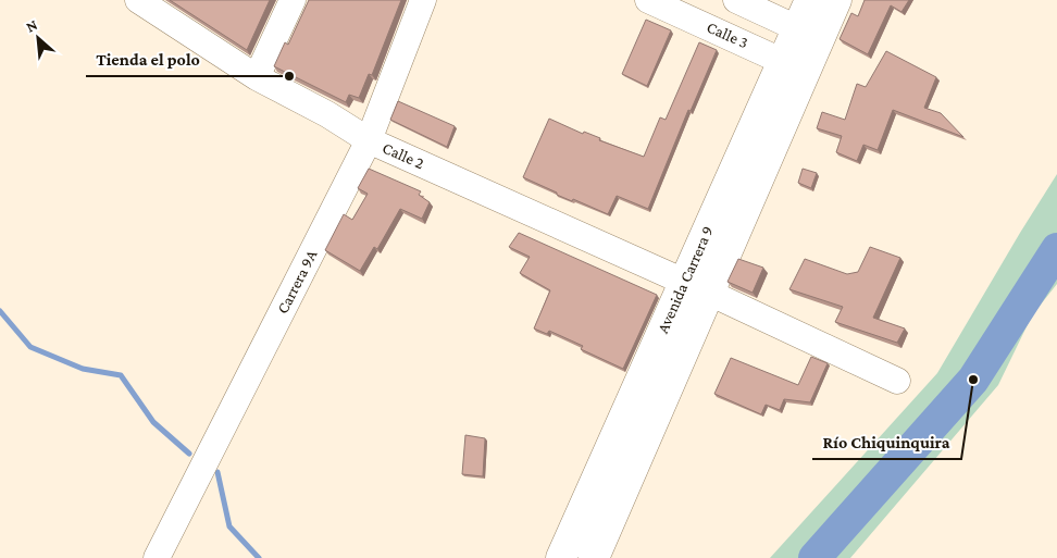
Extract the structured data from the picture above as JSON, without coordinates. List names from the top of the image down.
{
  "streets": {
    "main road": ["Avenida Carrera 9"],
    "street": ["Calle 3", "Calle 2", "Carrera 9A"]
  },
  "crossings": [
    ["Calle 3", "Avenida Carrera 9"],
    ["Calle 2", "Avenida Carrera 9"],
    ["Calle 2", "Carrera 9A"]
  ],
  "places": ["Tienda el polo", "Río Chiquinquira"],
  "north": "top left"
}
